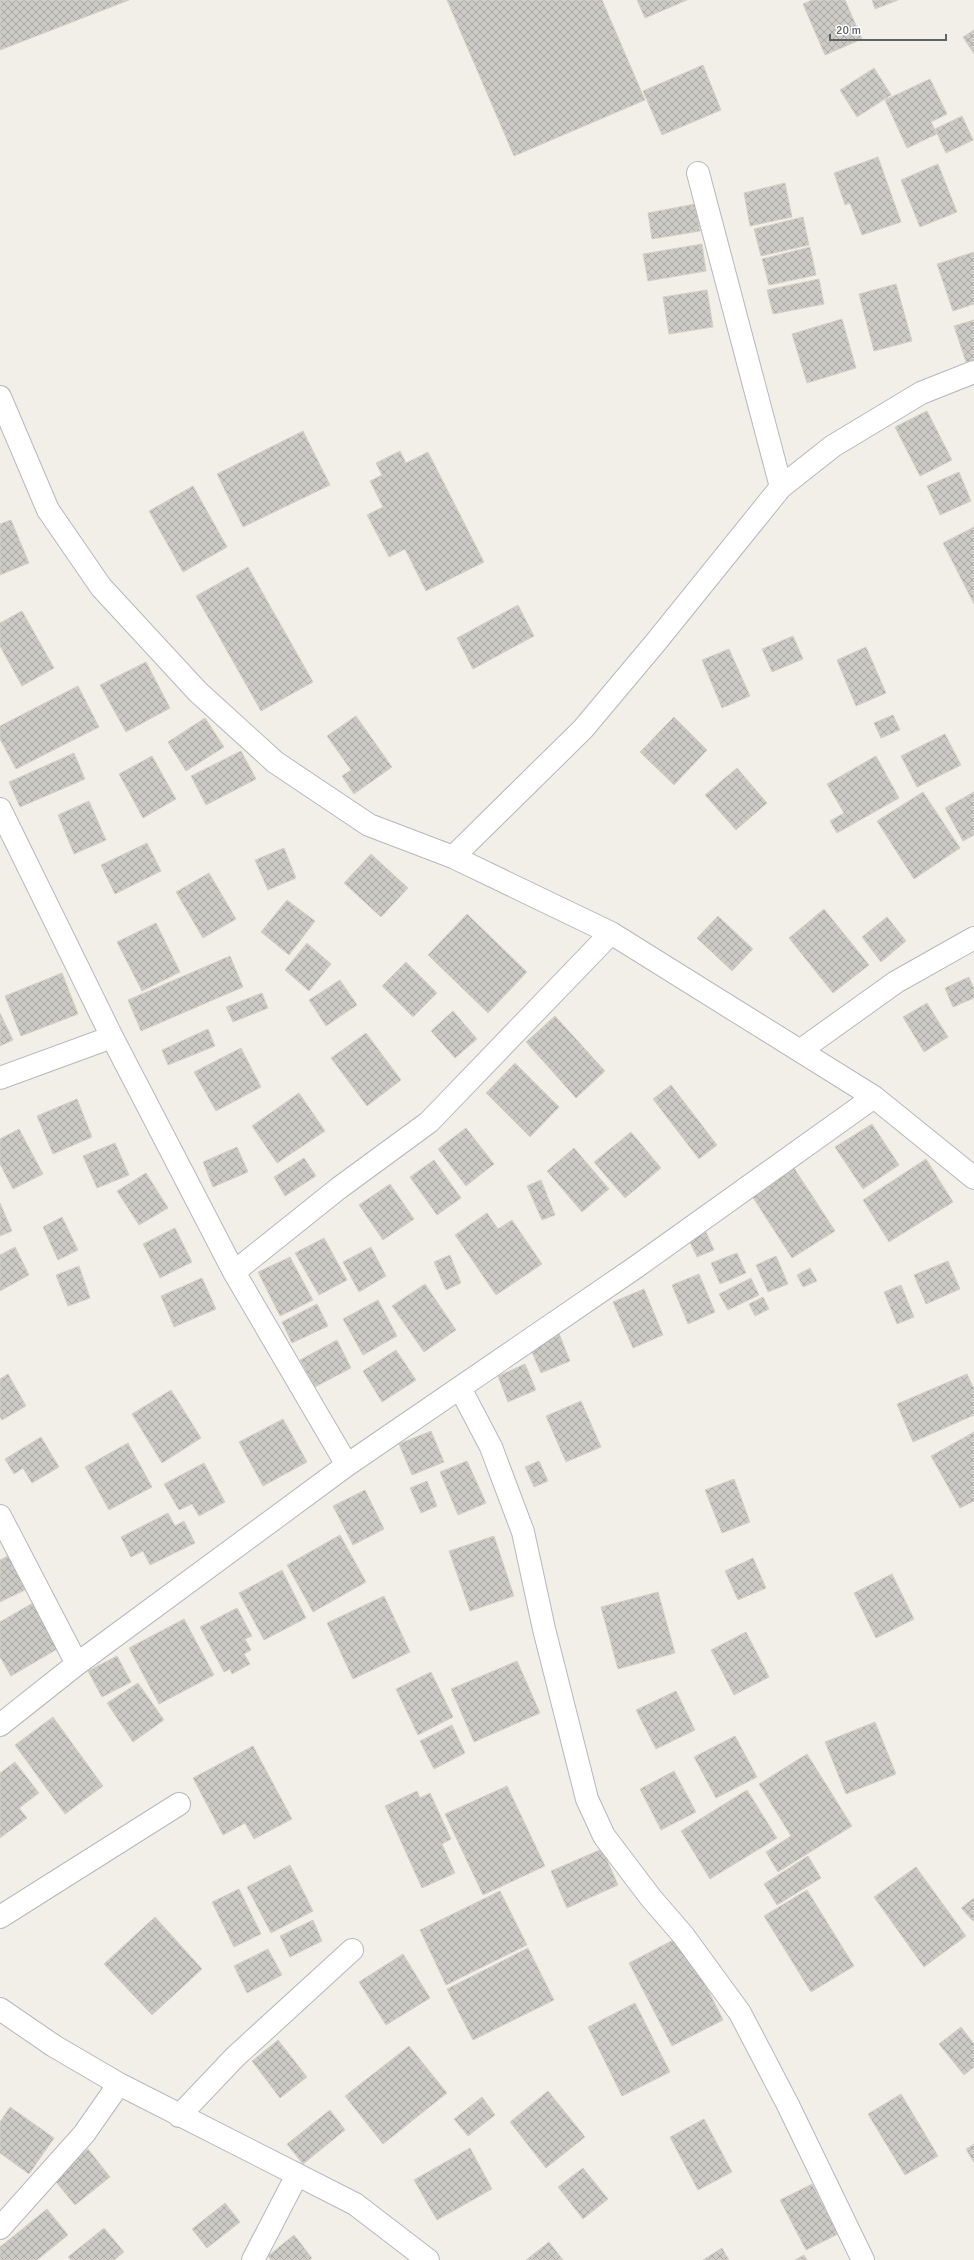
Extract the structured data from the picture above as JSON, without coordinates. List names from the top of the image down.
{
  "scale_bar": "20 m"
}
